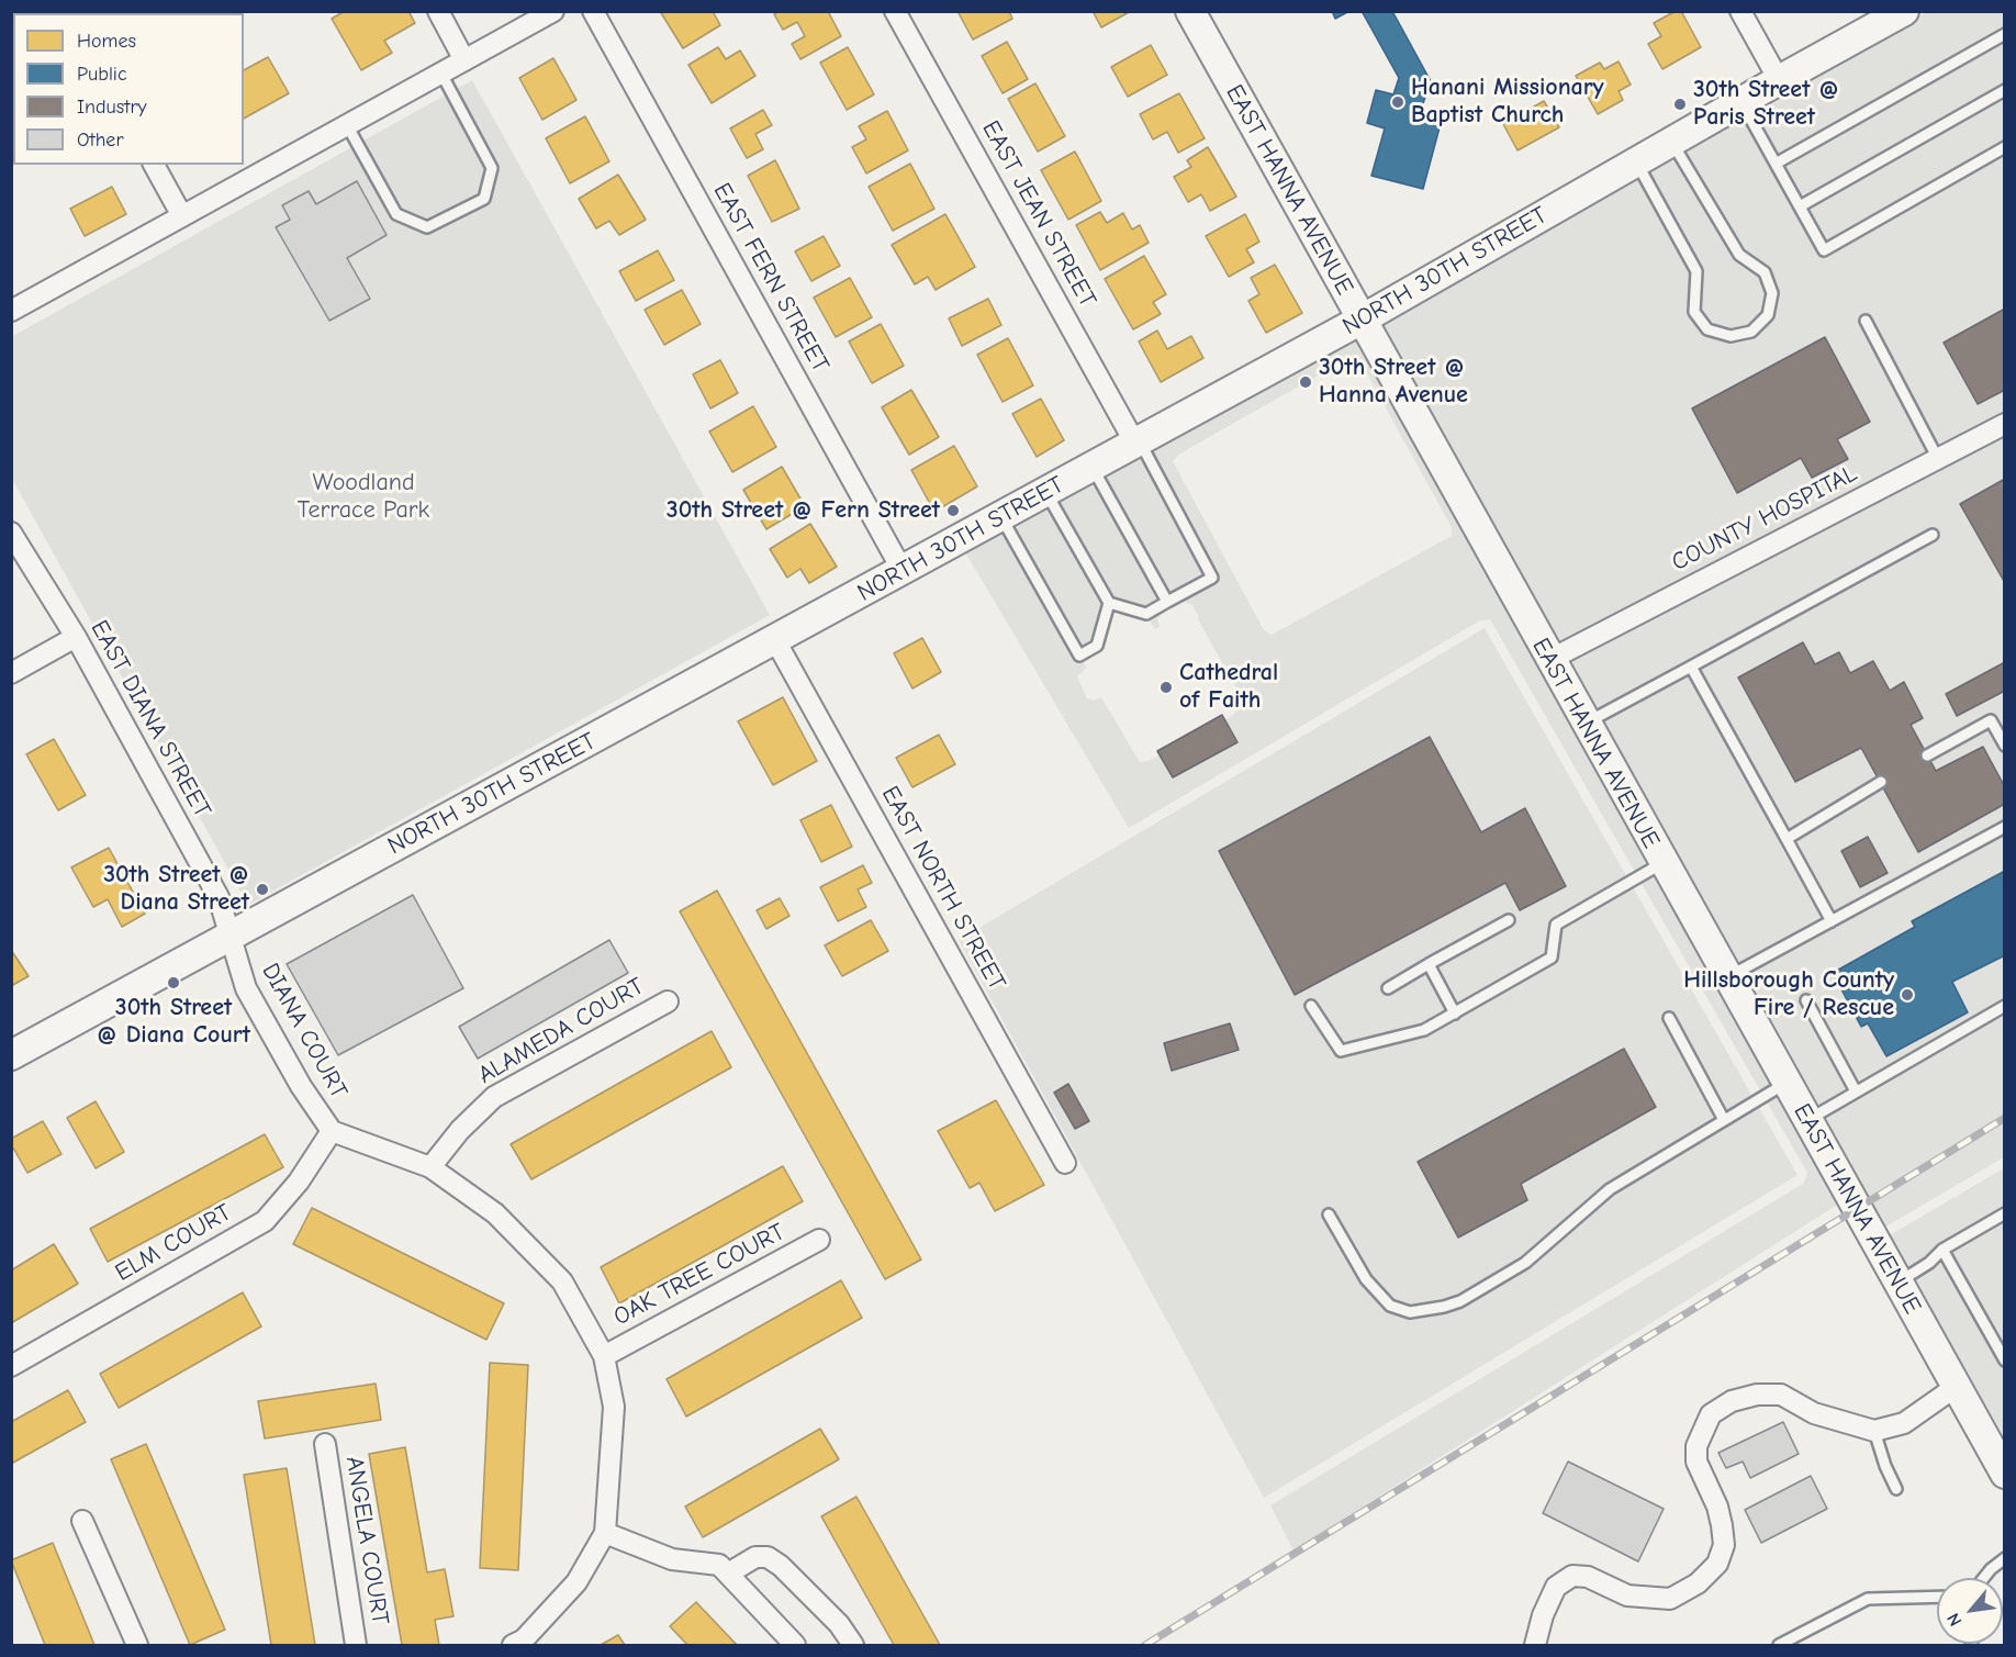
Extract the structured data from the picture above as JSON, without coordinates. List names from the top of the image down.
{
  "streets": {
    "street": [
      "EAST HANNA AVENUE",
      "EAST JEAN STREET",
      "NORTH 30TH STREET",
      "EAST FERN STREET",
      "COUNTY HOSPITAL",
      "EAST DIANA STREET",
      "EAST NORTH STREET",
      "DIANA COURT",
      "ALAMEDA COURT",
      "ELM COURT",
      "OAK TREE COURT",
      "ANGELA COURT"
    ]
  },
  "crossings": [
    ["EAST HANNA AVENUE", "NORTH 30TH STREET"],
    ["EAST HANNA AVENUE", "COUNTY HOSPITAL"],
    ["EAST JEAN STREET", "NORTH 30TH STREET"],
    ["NORTH 30TH STREET", "EAST FERN STREET"],
    ["NORTH 30TH STREET", "EAST DIANA STREET"],
    ["NORTH 30TH STREET", "EAST NORTH STREET"],
    ["NORTH 30TH STREET", "DIANA COURT"],
    ["EAST DIANA STREET", "DIANA COURT"],
    ["DIANA COURT", "ALAMEDA COURT"],
    ["DIANA COURT", "ELM COURT"],
    ["DIANA COURT", "OAK TREE COURT"]
  ],
  "parks": ["Woodland Terrace Park"],
  "places": [
    "Hanani Missionary Baptist Church",
    "30th Street @ Paris Street",
    "30th Street @ Hanna Avenue",
    "30th Street @ Fern Street",
    "Cathedral of Faith",
    "30th Street @ Diana Street",
    "30th Street @ Diana Court",
    "Hillsborough County Fire / Rescue"
  ],
  "legend": [
    "Homes",
    "Public",
    "Industry",
    "Other"
  ],
  "north": "bottom left"
}
